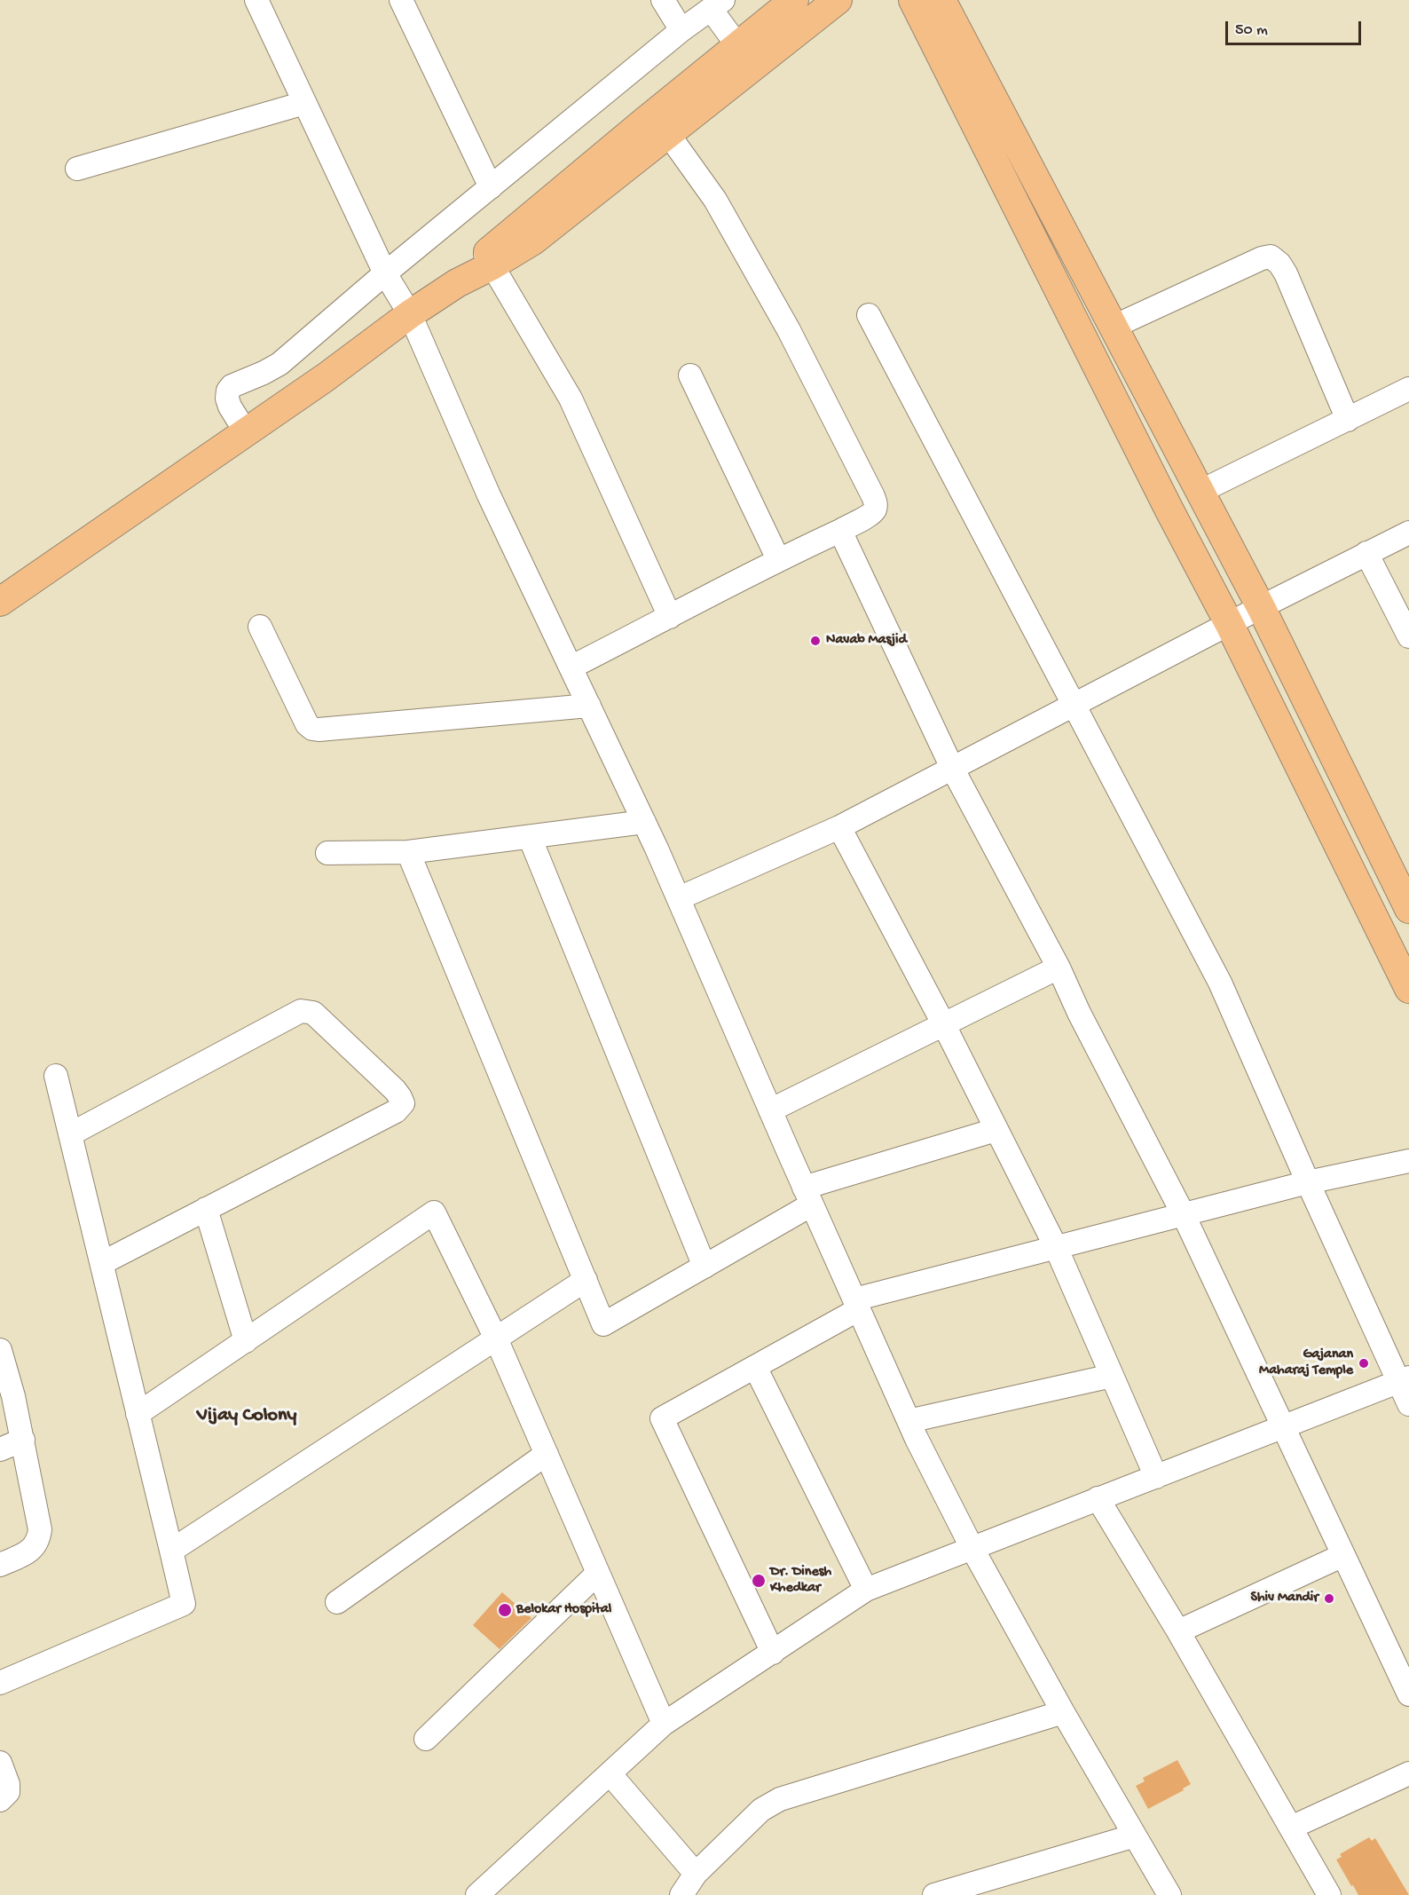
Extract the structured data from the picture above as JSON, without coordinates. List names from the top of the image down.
{
  "districts": ["Vijay Colony"],
  "places": [
    "Navab Masjid",
    "Gajanan Maharaj Temple",
    "Dr. Dinesh Khedkar",
    "Shiv Mandir",
    "Belokar Hospital"
  ],
  "scale_bar": "50 m"
}
